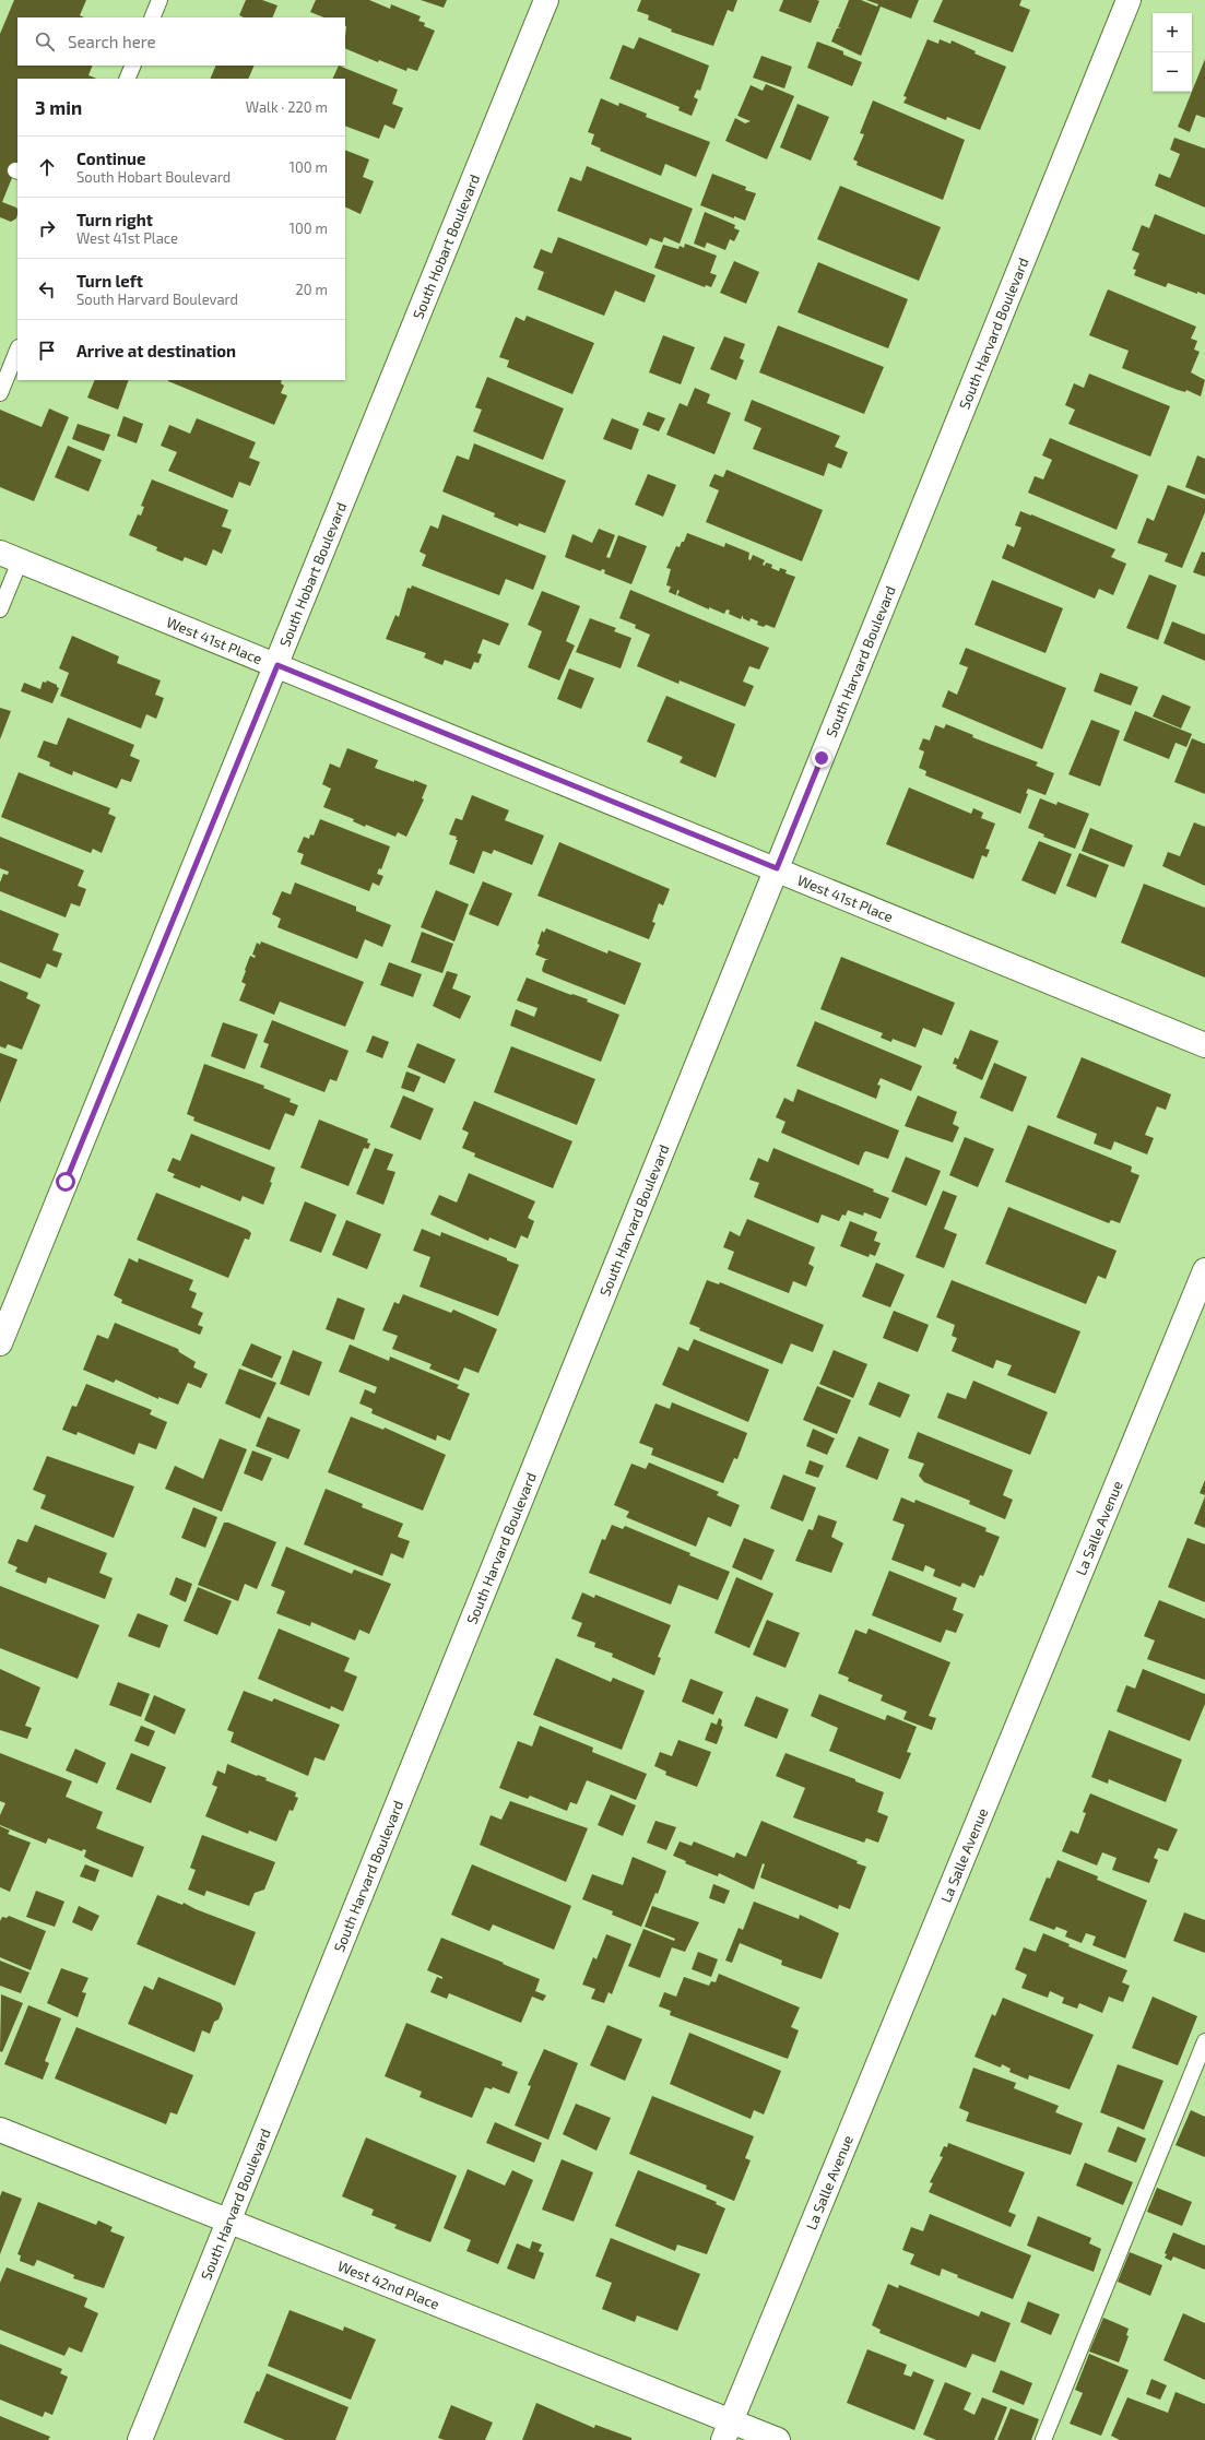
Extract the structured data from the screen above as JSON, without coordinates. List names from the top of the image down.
{
  "streets": {
    "street": [
      "South Hobart Boulevard",
      "South Harvard Boulevard",
      "West 41st Place",
      "La Salle Avenue",
      "West 42nd Place"
    ]
  },
  "crossings": [
    ["South Hobart Boulevard", "West 41st Place"],
    ["South Harvard Boulevard", "West 41st Place"],
    ["South Harvard Boulevard", "West 42nd Place"],
    ["La Salle Avenue", "West 42nd Place"]
  ],
  "page": {
    "map_buttons": ["+", "−"],
    "search": "Search here",
    "heading": ["3 min", "Walk · 220 m"],
    "list": [
      ["Continue", "South Hobart Boulevard", "100 m"],
      ["Turn right", "West 41st Place", "100 m"],
      ["Turn left", "South Harvard Boulevard", "20 m"],
      "Arrive at destination"
    ]
  }
}
